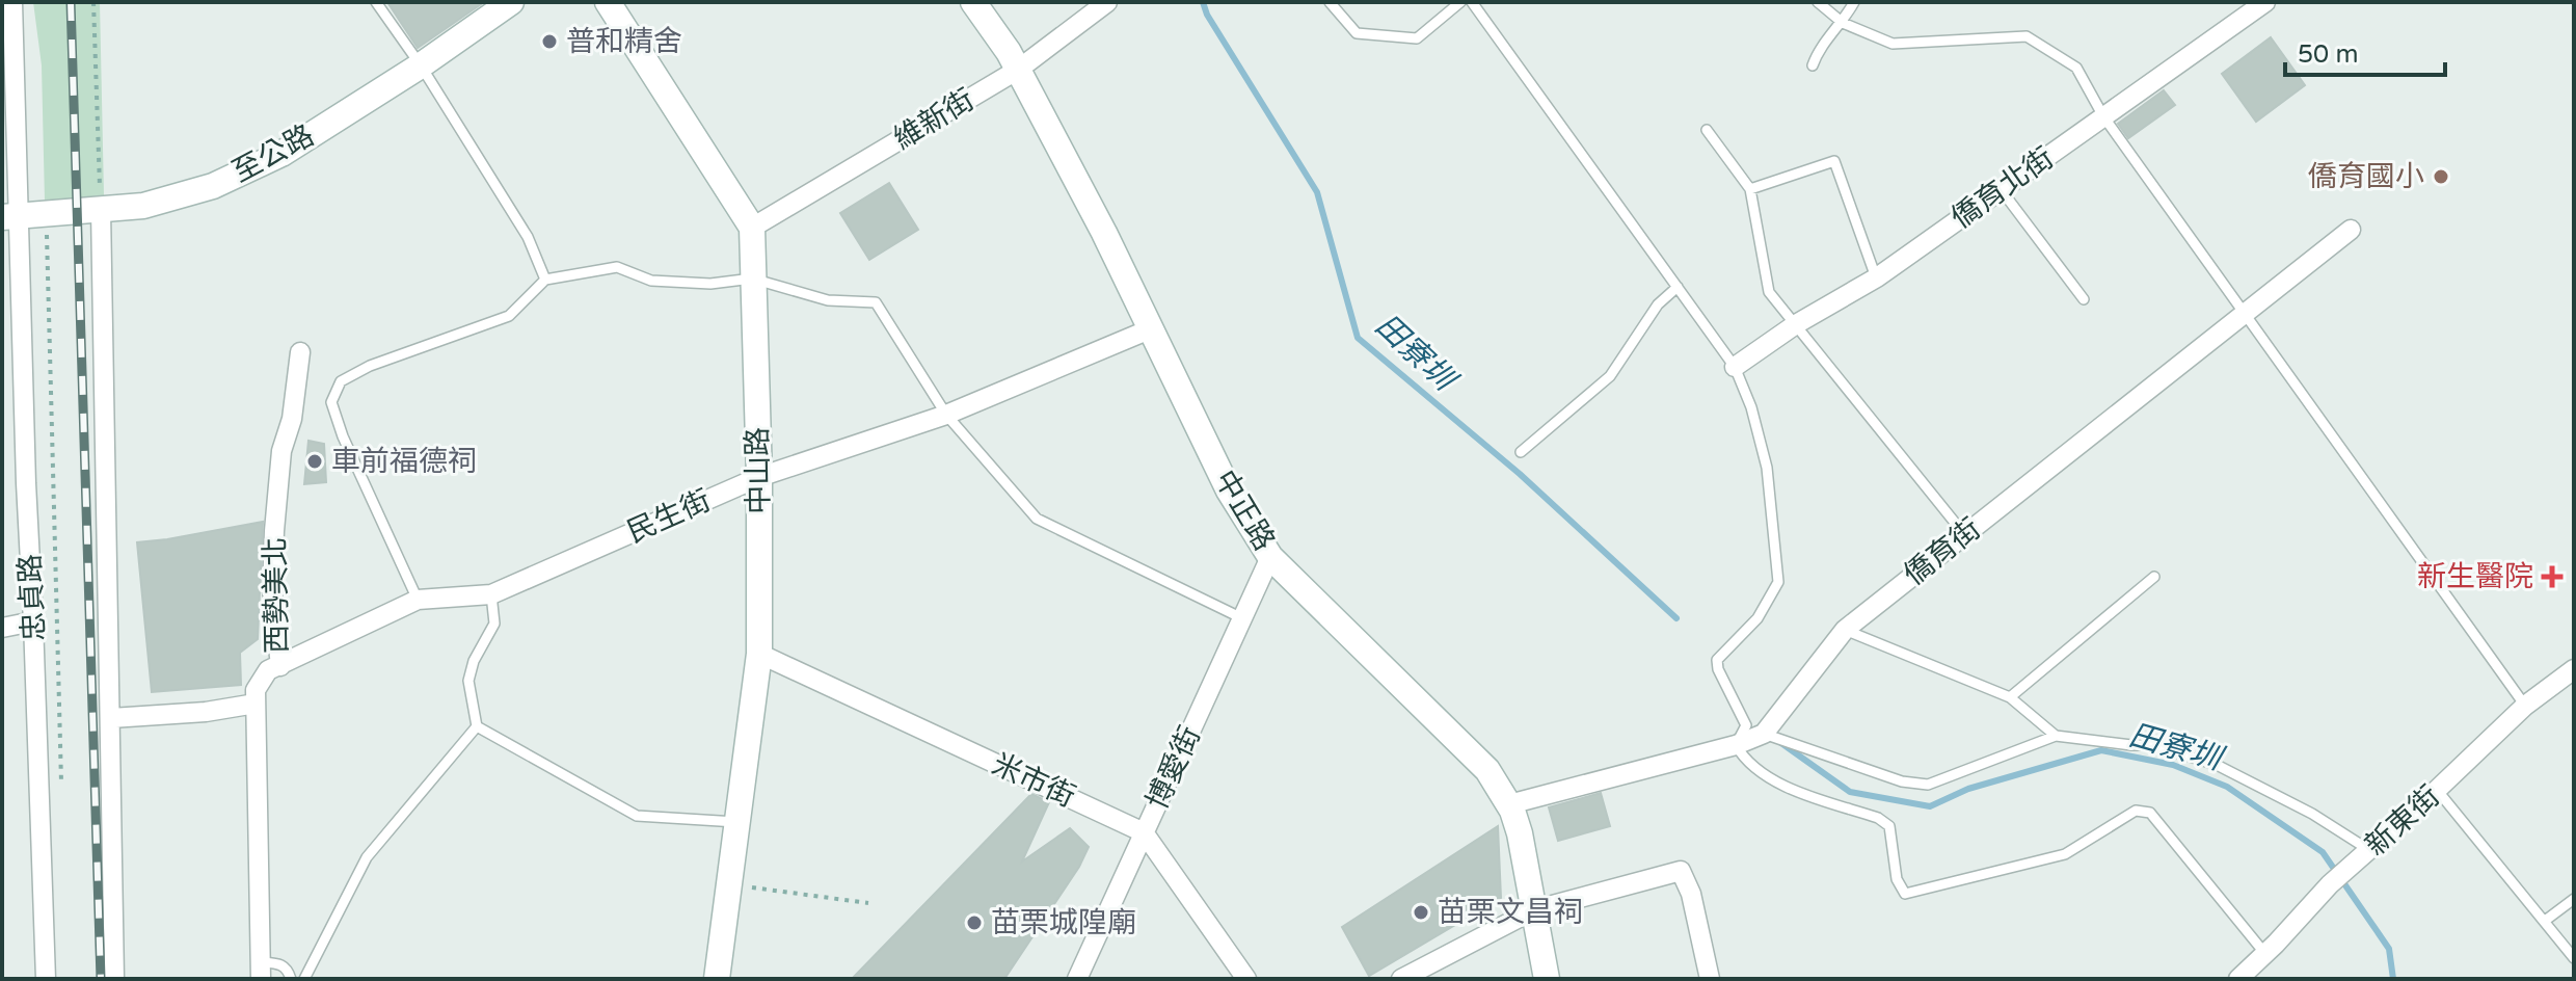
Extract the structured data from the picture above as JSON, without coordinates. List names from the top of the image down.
{
  "streets": {
    "street": [
      "維新街",
      "至公路",
      "僑育北街",
      "中山路",
      "中正路",
      "民生街",
      "僑育街",
      "西勢美北",
      "忠貞路",
      "博愛街",
      "米市街",
      "新東街"
    ]
  },
  "crossings": [
    ["維新街", "中山路"],
    ["維新街", "中正路"],
    ["至公路", "忠貞路"],
    ["中山路", "民生街"],
    ["中山路", "米市街"],
    ["中正路", "民生街"],
    ["中正路", "僑育街"],
    ["中正路", "博愛街"],
    ["民生街", "西勢美北"],
    ["博愛街", "米市街"]
  ],
  "water": ["田寮圳"],
  "places": {
    "other": [
      "普和精舍",
      "僑育國小",
      "車前福德祠",
      "苗栗文昌祠",
      "苗栗城隍廟"
    ],
    "health": ["新生醫院"]
  },
  "scale_bar": "50 m"
}
